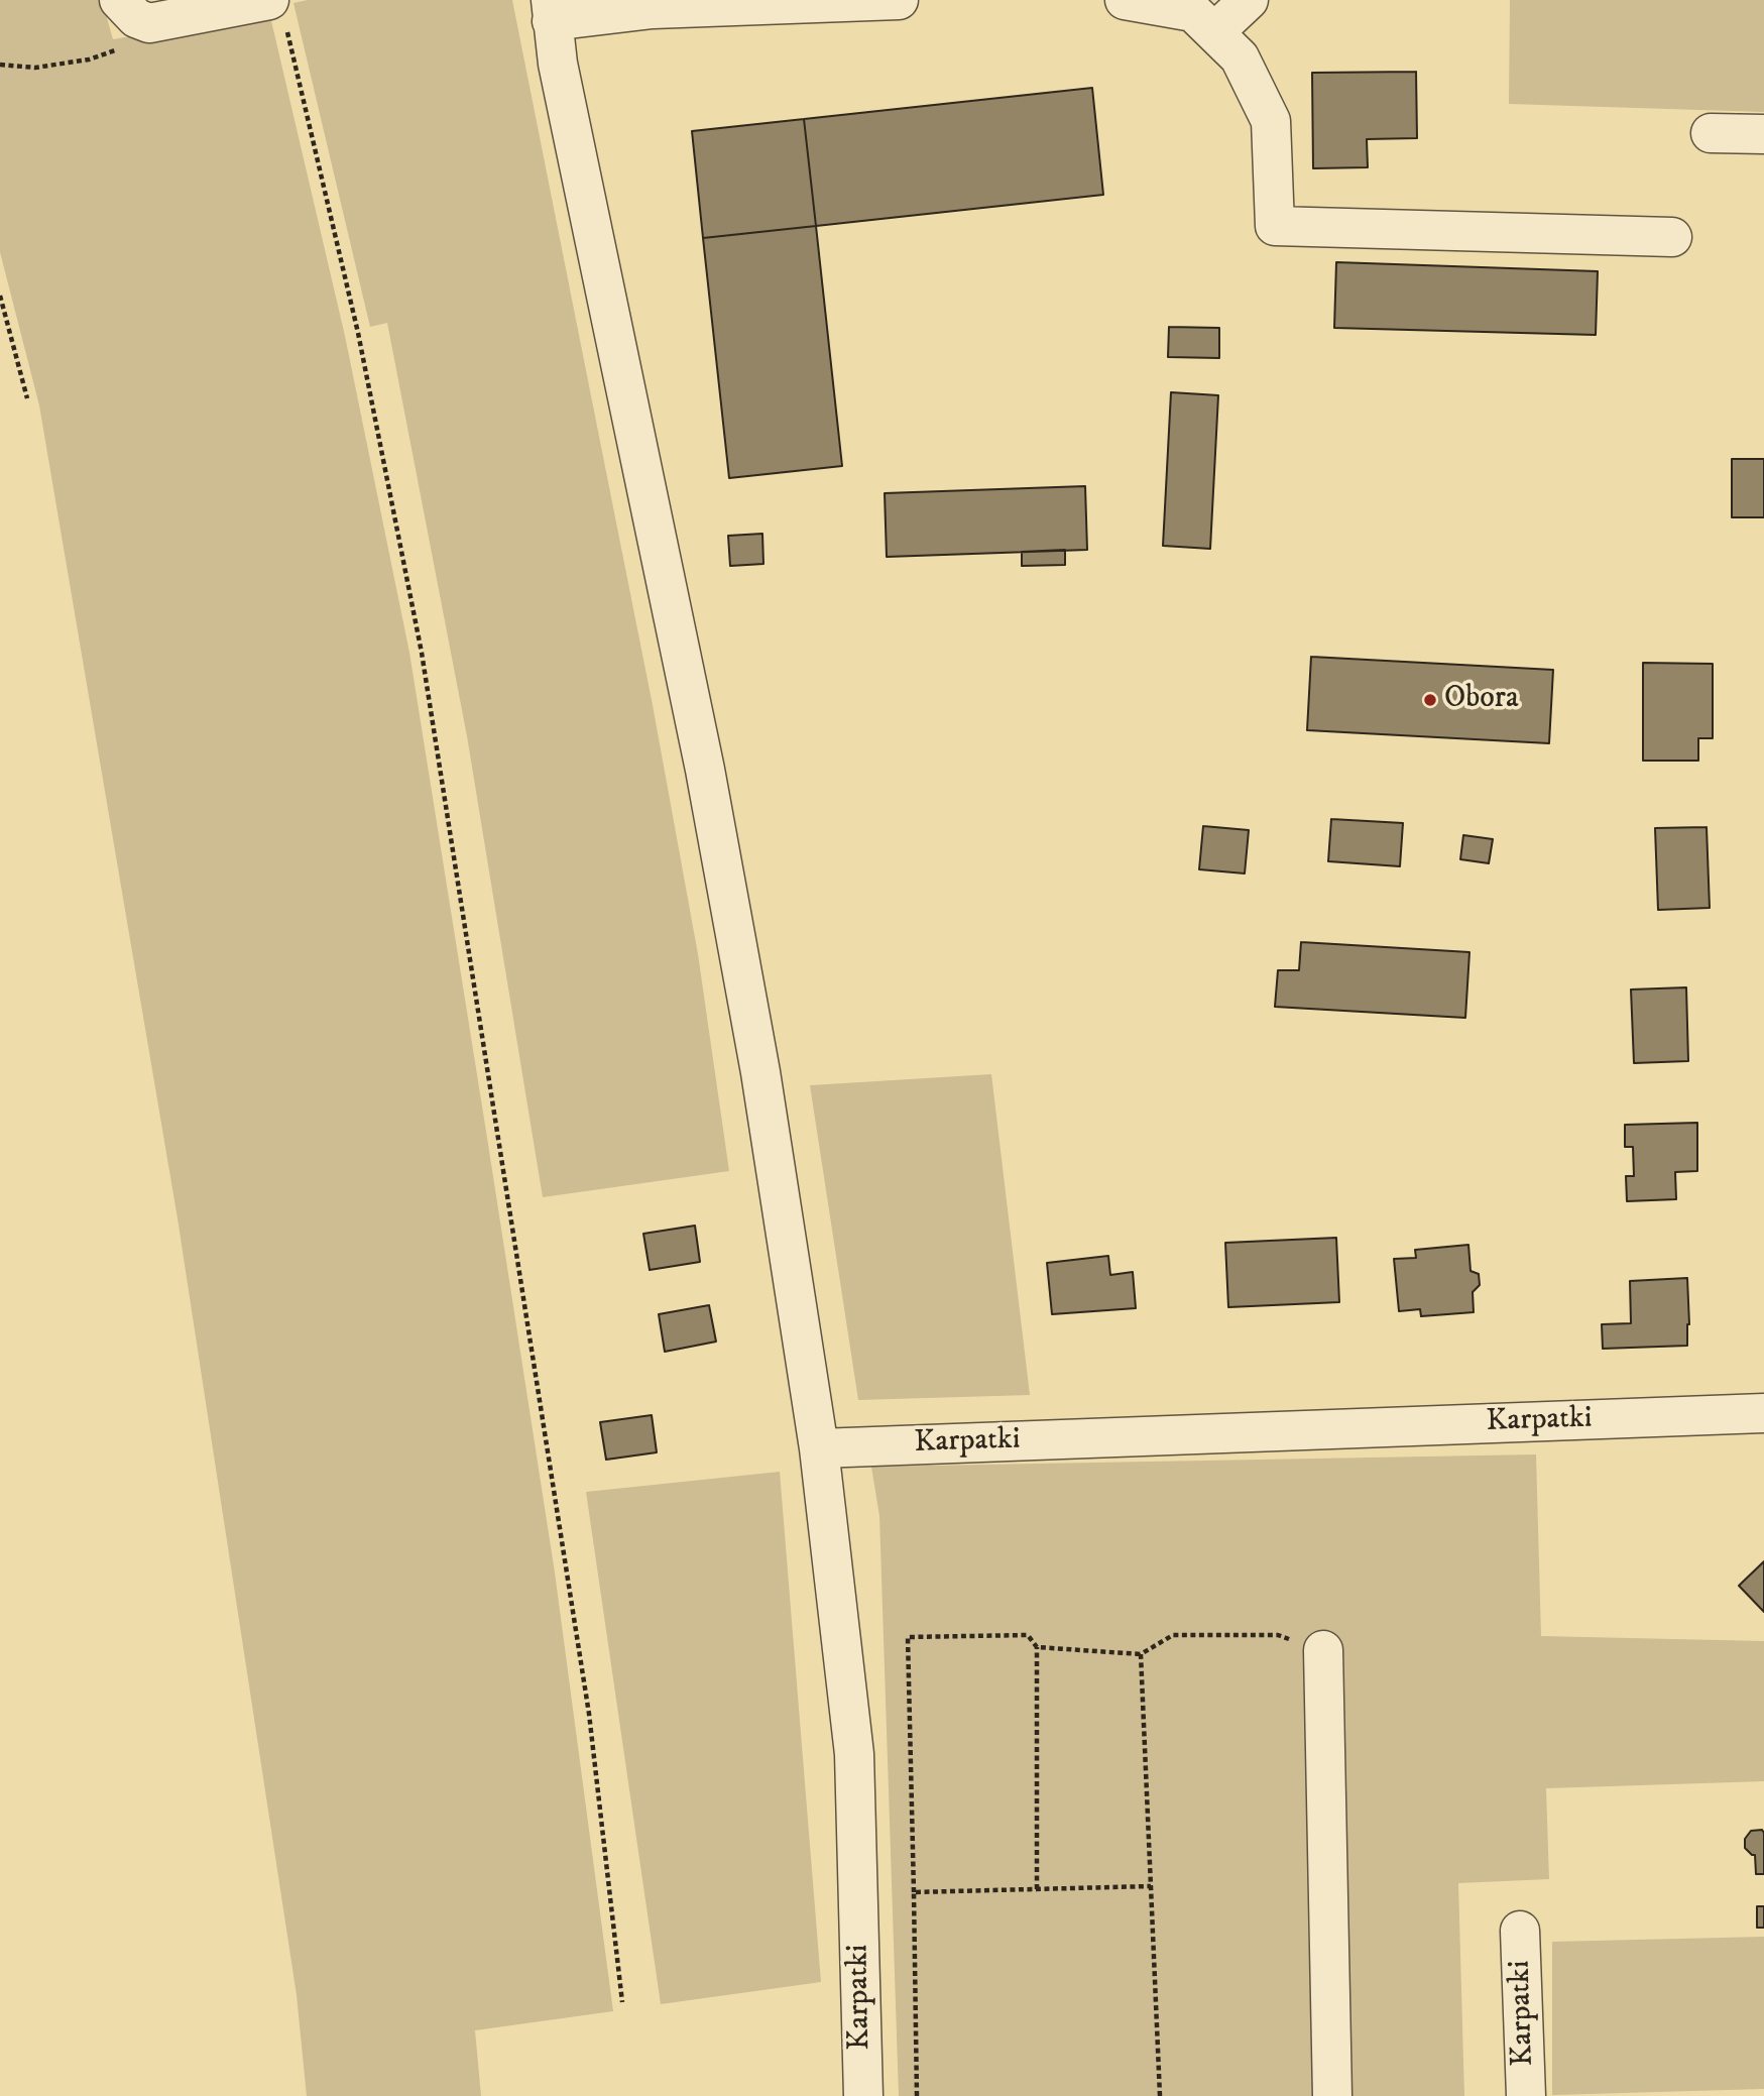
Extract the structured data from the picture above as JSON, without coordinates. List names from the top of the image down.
{
  "streets": {
    "street": ["Karpatki"]
  },
  "places": ["Obora"]
}
